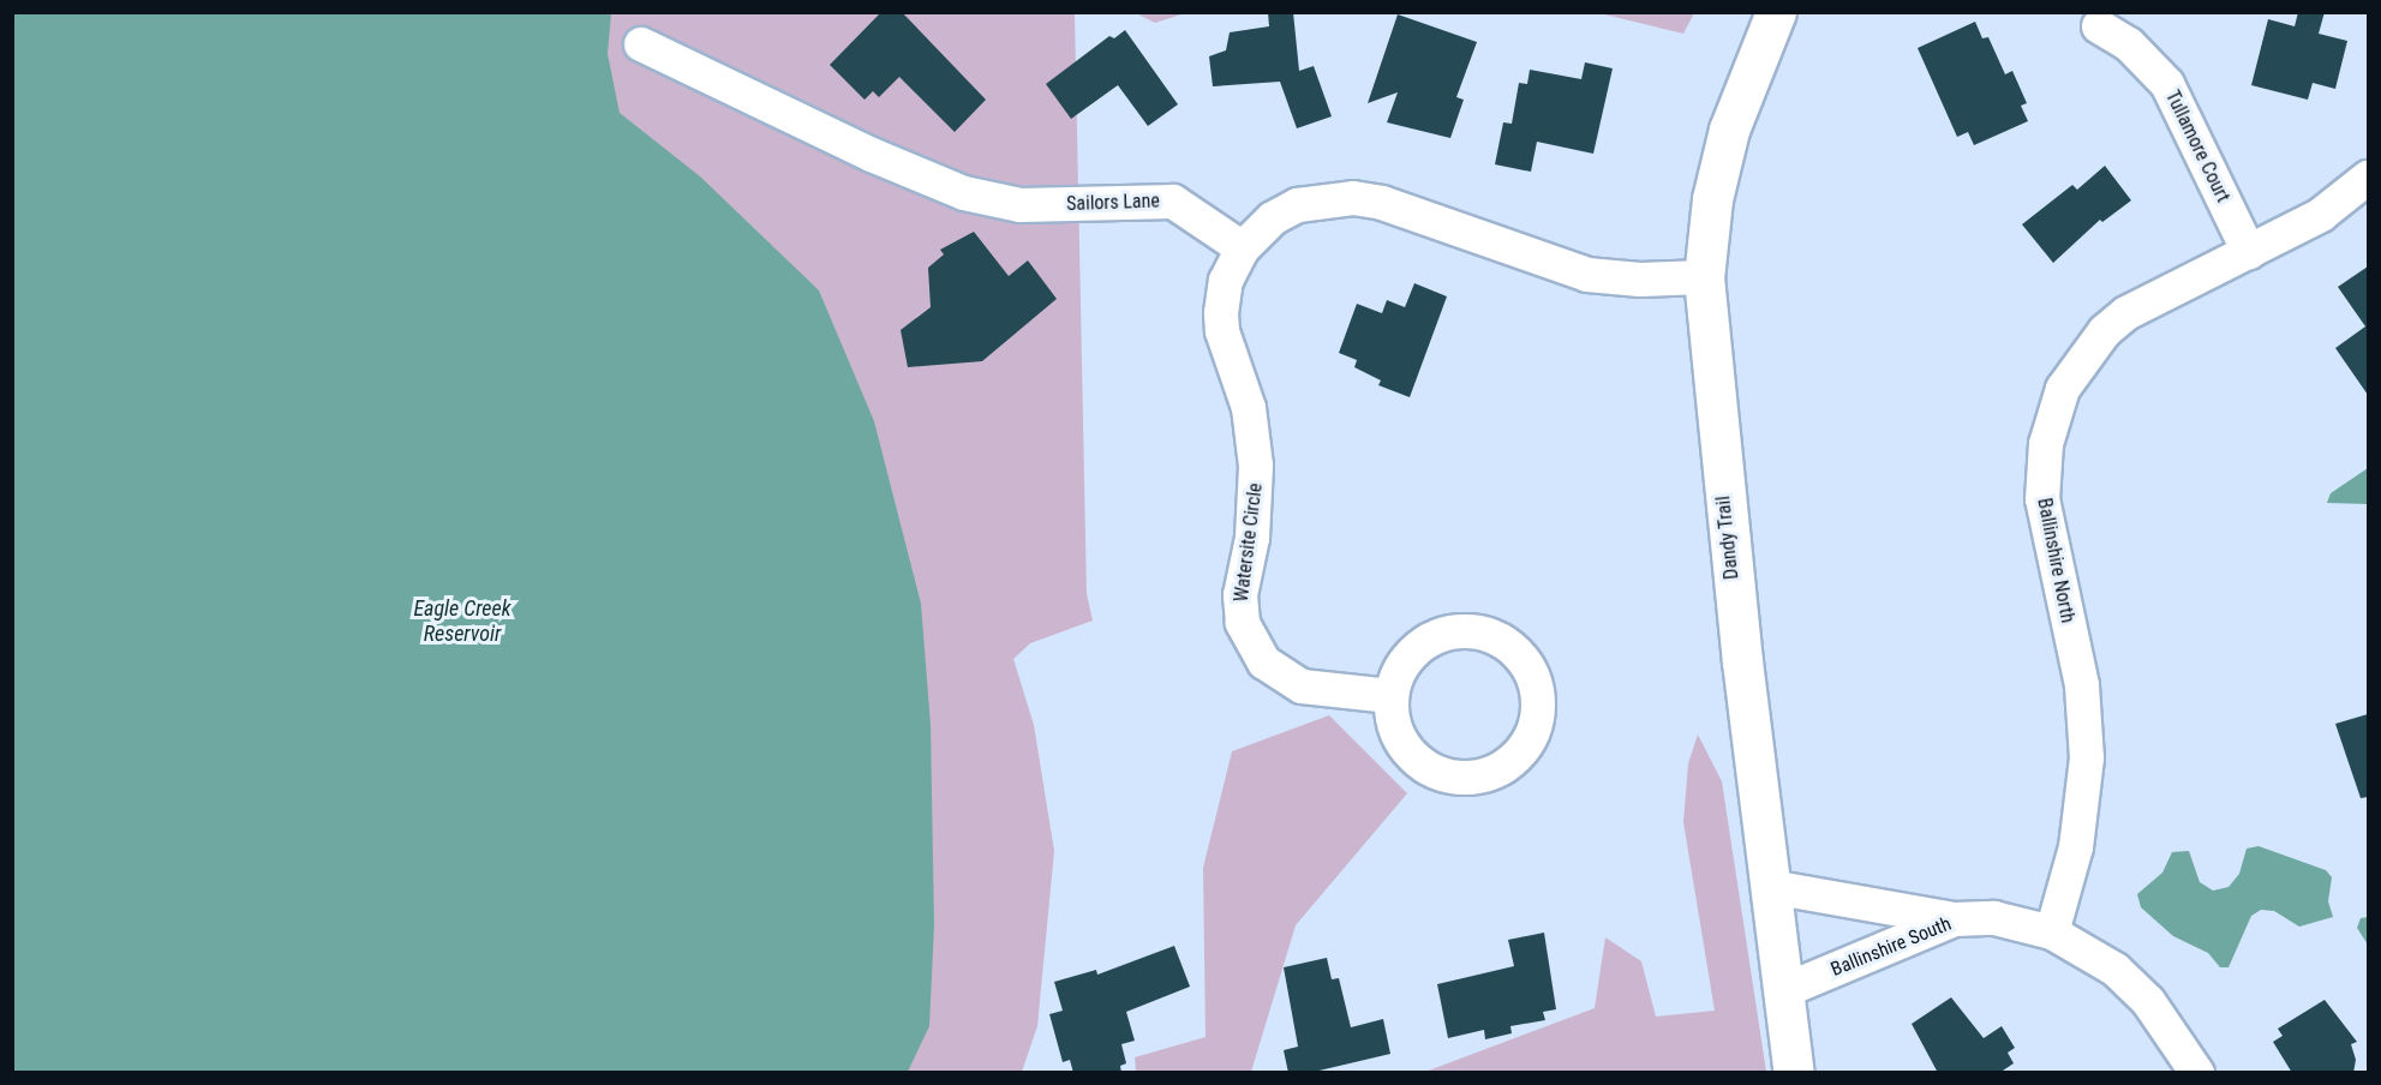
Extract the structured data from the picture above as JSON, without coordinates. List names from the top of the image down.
{
  "streets": {
    "street": [
      "Tullamore Court",
      "Sailors Lane",
      "Dandy Trail",
      "Watersite Circle",
      "Ballinshire North",
      "Ballinshire South"
    ]
  },
  "crossings": [
    ["Tullamore Court", "Ballinshire North"],
    ["Sailors Lane", "Watersite Circle"],
    ["Dandy Trail", "Ballinshire South"],
    ["Ballinshire North", "Ballinshire South"]
  ],
  "water": ["Eagle Creek Reservoir"]
}
